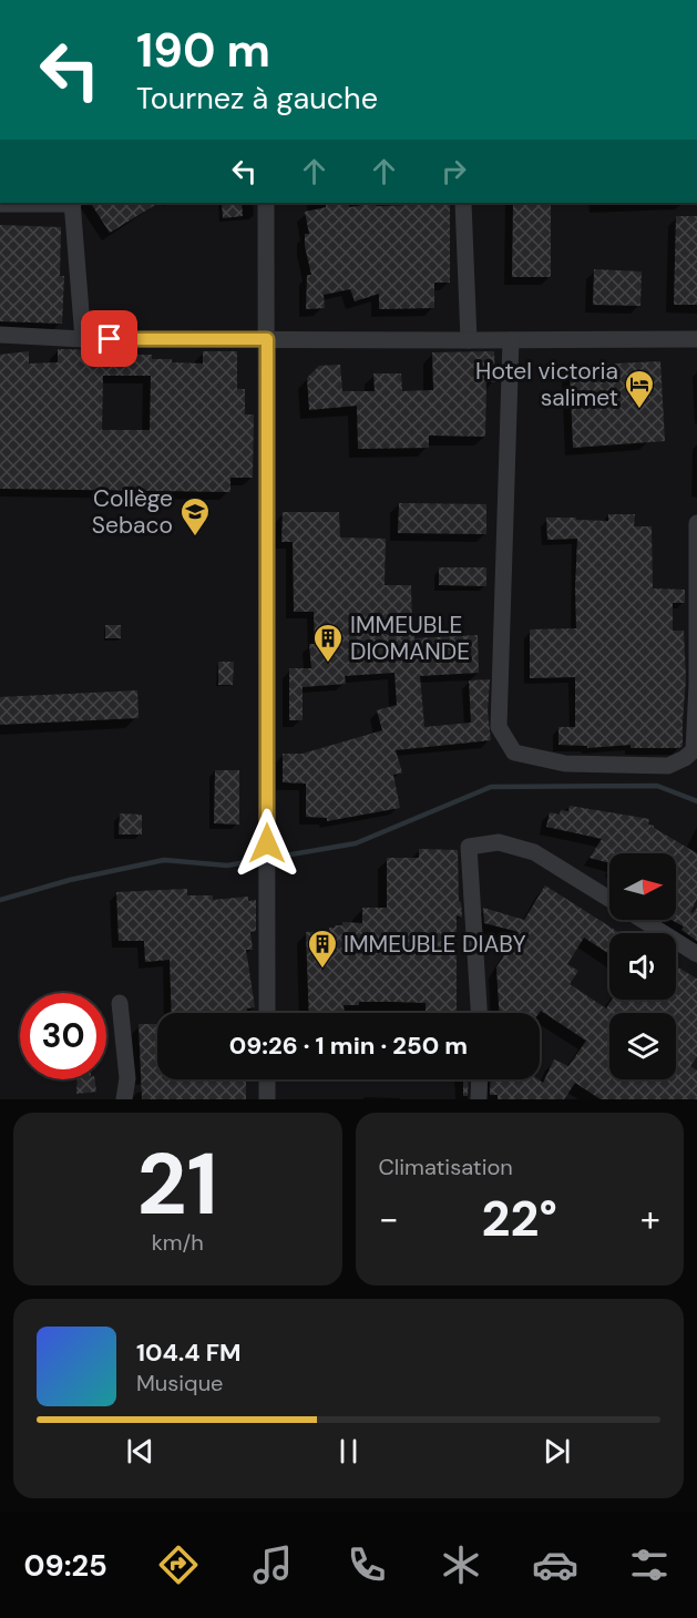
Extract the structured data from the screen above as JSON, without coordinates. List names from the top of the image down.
{
  "places": {
    "hotel": ["Hotel victoria salimet"],
    "school or university": ["Collège Sebaco"],
    "building": ["IMMEUBLE DIOMANDE", "IMMEUBLE DIABY"]
  },
  "north": "right",
  "page": {
    "turn": ["190 m", "Tournez à gauche"],
    "limit": "30",
    "trip": "09:26 · 1 min · 250 m",
    "tile": [
      ["21", "km/h"],
      "Climatisation"
    ],
    "heat": ["−", "22°", "+"],
    "song": ["104.4 FM", "Musique"],
    "tabs": "09:25"
  }
}
